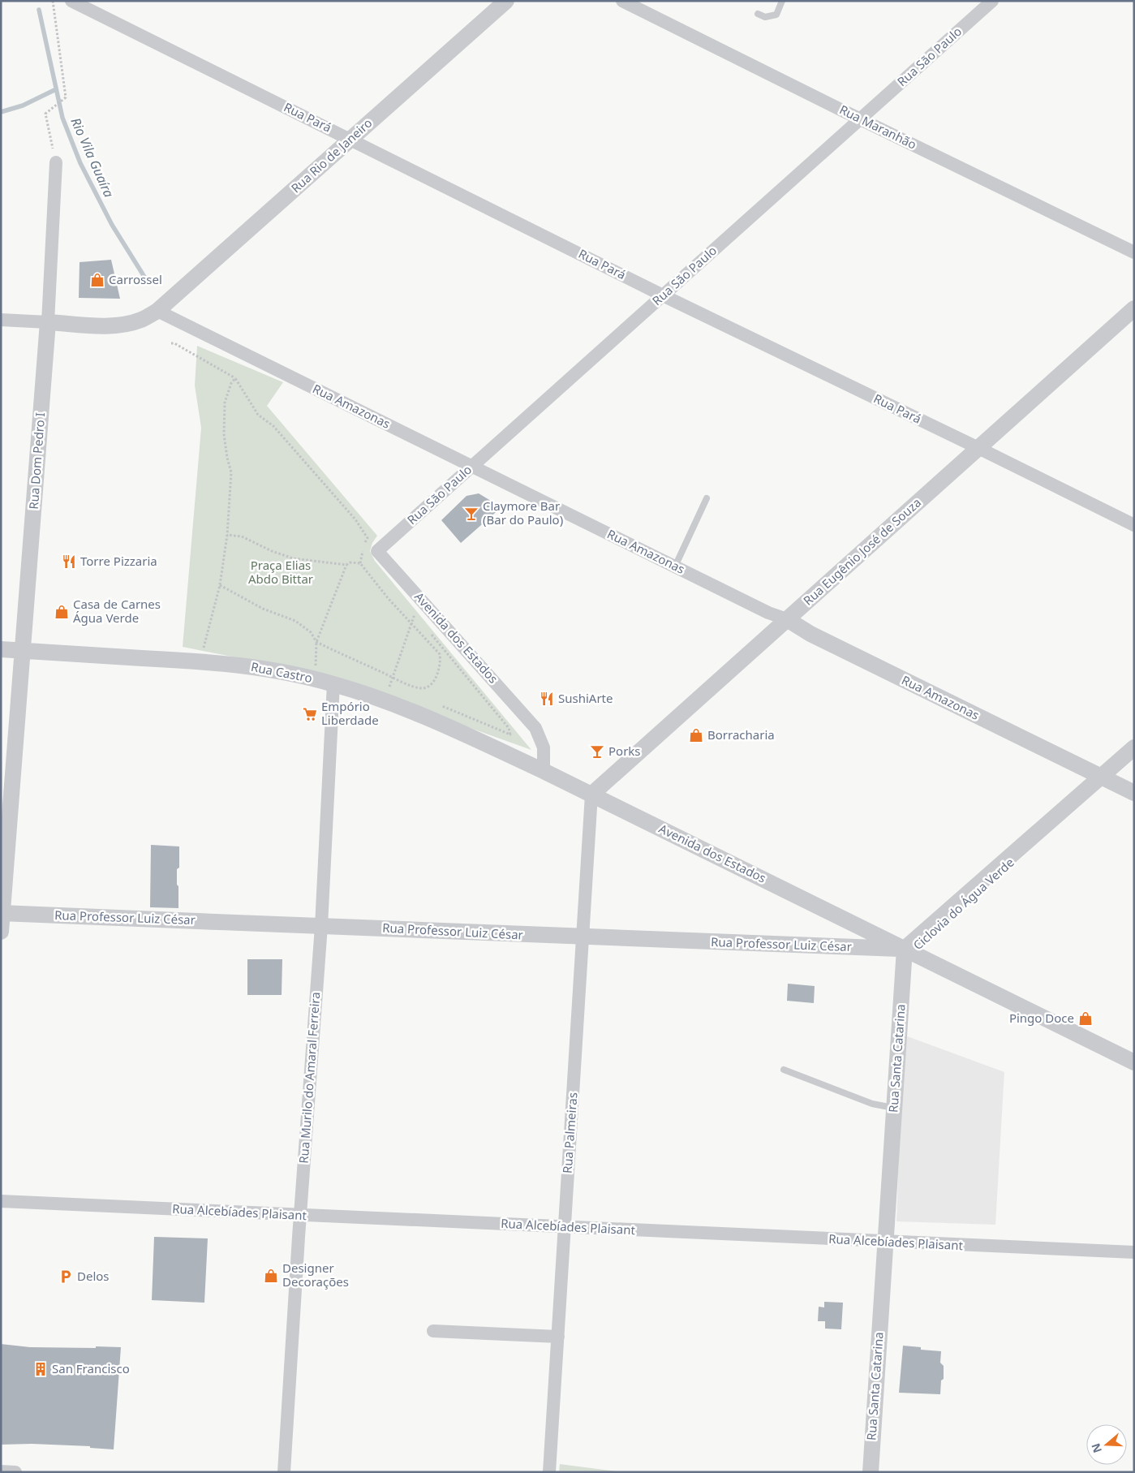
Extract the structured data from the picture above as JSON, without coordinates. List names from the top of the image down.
{
  "streets": {
    "street": [
      "Rua São Paulo",
      "Rua Pará",
      "Rua Maranhão",
      "Rua Rio de Janeiro",
      "Rua Amazonas",
      "Rua Dom Pedro I",
      "Rua Eugênio José de Souza",
      "Avenida dos Estados",
      "Rua Castro",
      "Rua Professor Luiz César",
      "Rua Santa Catarina",
      "Rua Murilo do Amaral Ferreira",
      "Rua Palmeiras",
      "Rua Alcebíades Plaisant"
    ]
  },
  "crossings": [
    ["Rua São Paulo", "Rua Pará"],
    ["Rua São Paulo", "Rua Maranhão"],
    ["Rua São Paulo", "Rua Amazonas"],
    ["Rua São Paulo", "Avenida dos Estados"],
    ["Rua Pará", "Rua Rio de Janeiro"],
    ["Rua Pará", "Rua Eugênio José de Souza"],
    ["Rua Rio de Janeiro", "Rua Amazonas"],
    ["Rua Rio de Janeiro", "Rua Dom Pedro I"],
    ["Rua Amazonas", "Rua Eugênio José de Souza"],
    ["Rua Dom Pedro I", "Rua Castro"],
    ["Rua Dom Pedro I", "Rua Professor Luiz César"],
    ["Rua Eugênio José de Souza", "Avenida dos Estados"],
    ["Rua Eugênio José de Souza", "Rua Palmeiras"],
    ["Avenida dos Estados", "Rua Castro"],
    ["Avenida dos Estados", "Rua Professor Luiz César"],
    ["Avenida dos Estados", "Rua Santa Catarina"],
    ["Avenida dos Estados", "Rua Palmeiras"],
    ["Rua Castro", "Rua Murilo do Amaral Ferreira"],
    ["Rua Professor Luiz César", "Rua Santa Catarina"],
    ["Rua Professor Luiz César", "Rua Murilo do Amaral Ferreira"],
    ["Rua Professor Luiz César", "Rua Palmeiras"],
    ["Rua Santa Catarina", "Rua Alcebíades Plaisant"],
    ["Rua Murilo do Amaral Ferreira", "Rua Alcebíades Plaisant"],
    ["Rua Palmeiras", "Rua Alcebíades Plaisant"]
  ],
  "water": ["Rio Vila Guaíra"],
  "parks": ["Praça Elias Abdo Bittar"],
  "places": {
    "shop": [
      "Carrossel",
      "Casa de Carnes Água Verde",
      "Borracharia",
      "Pingo Doce",
      "Designer Decorações"
    ],
    "bar": ["Claymore Bar (Bar do Paulo)", "Porks"],
    "restaurant": ["Torre Pizzaria", "SushiArte"],
    "supermarket": ["Empório Liberdade"],
    "parking": ["Delos"],
    "building": ["San Francisco"]
  },
  "north": "left"
}
